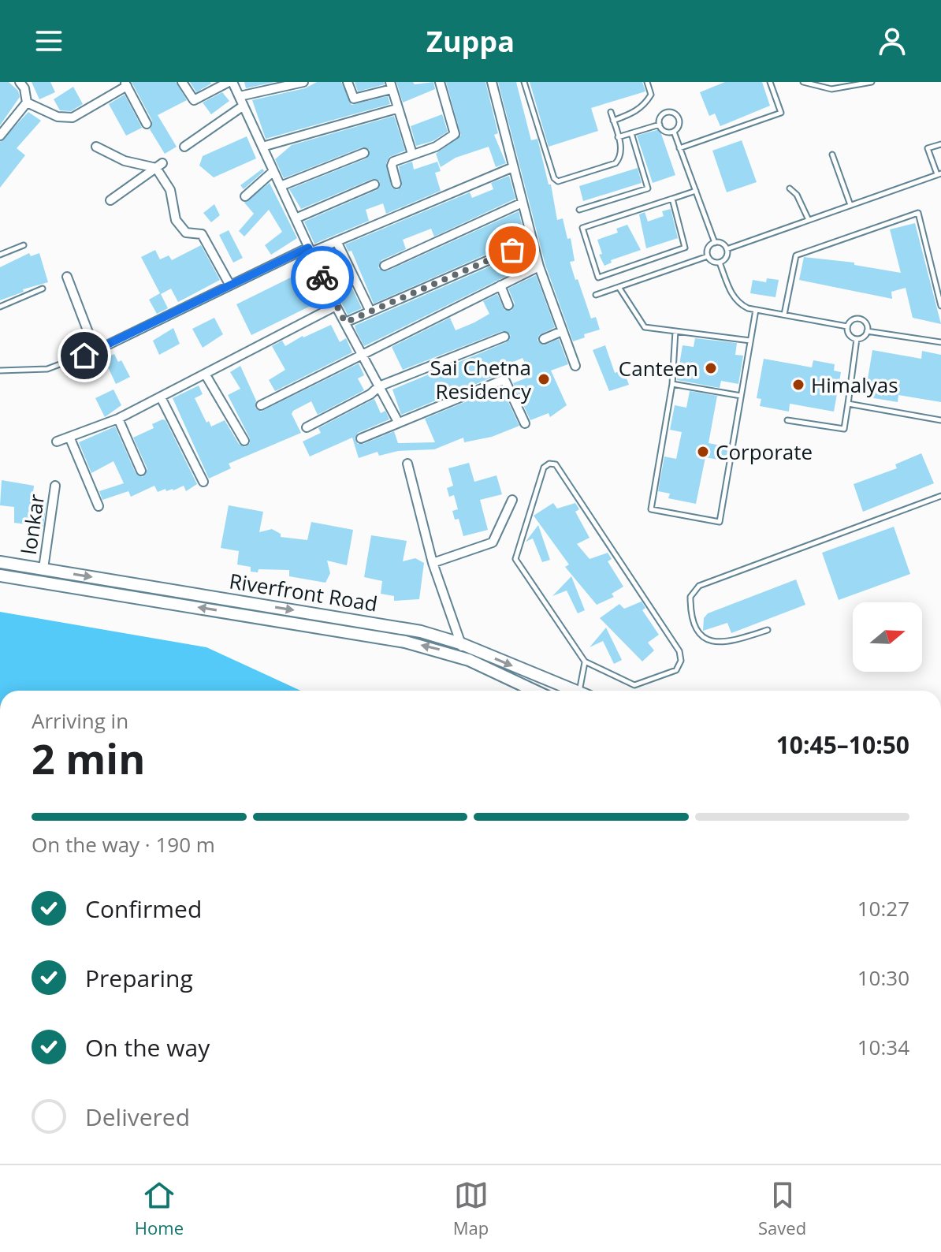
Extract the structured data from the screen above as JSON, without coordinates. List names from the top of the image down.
{
  "streets": {
    "street": ["lonkar", "Riverfront Road"]
  },
  "crossings": [
    ["lonkar", "Riverfront Road"]
  ],
  "places": [
    "Canteen",
    "Sai Chetna Residency",
    "Himalyas",
    "Corporate"
  ],
  "north": "right",
  "page": {
    "header": "Zuppa",
    "heading": ["2 min", "Arriving in", "10:45–10:50"],
    "bar": "On the way · 190 m",
    "list": [
      ["Confirmed", "10:27"],
      ["Preparing", "10:30"],
      ["On the way", "10:34"],
      "Delivered"
    ],
    "tabs": ["Home", "Map", "Saved"]
  }
}
